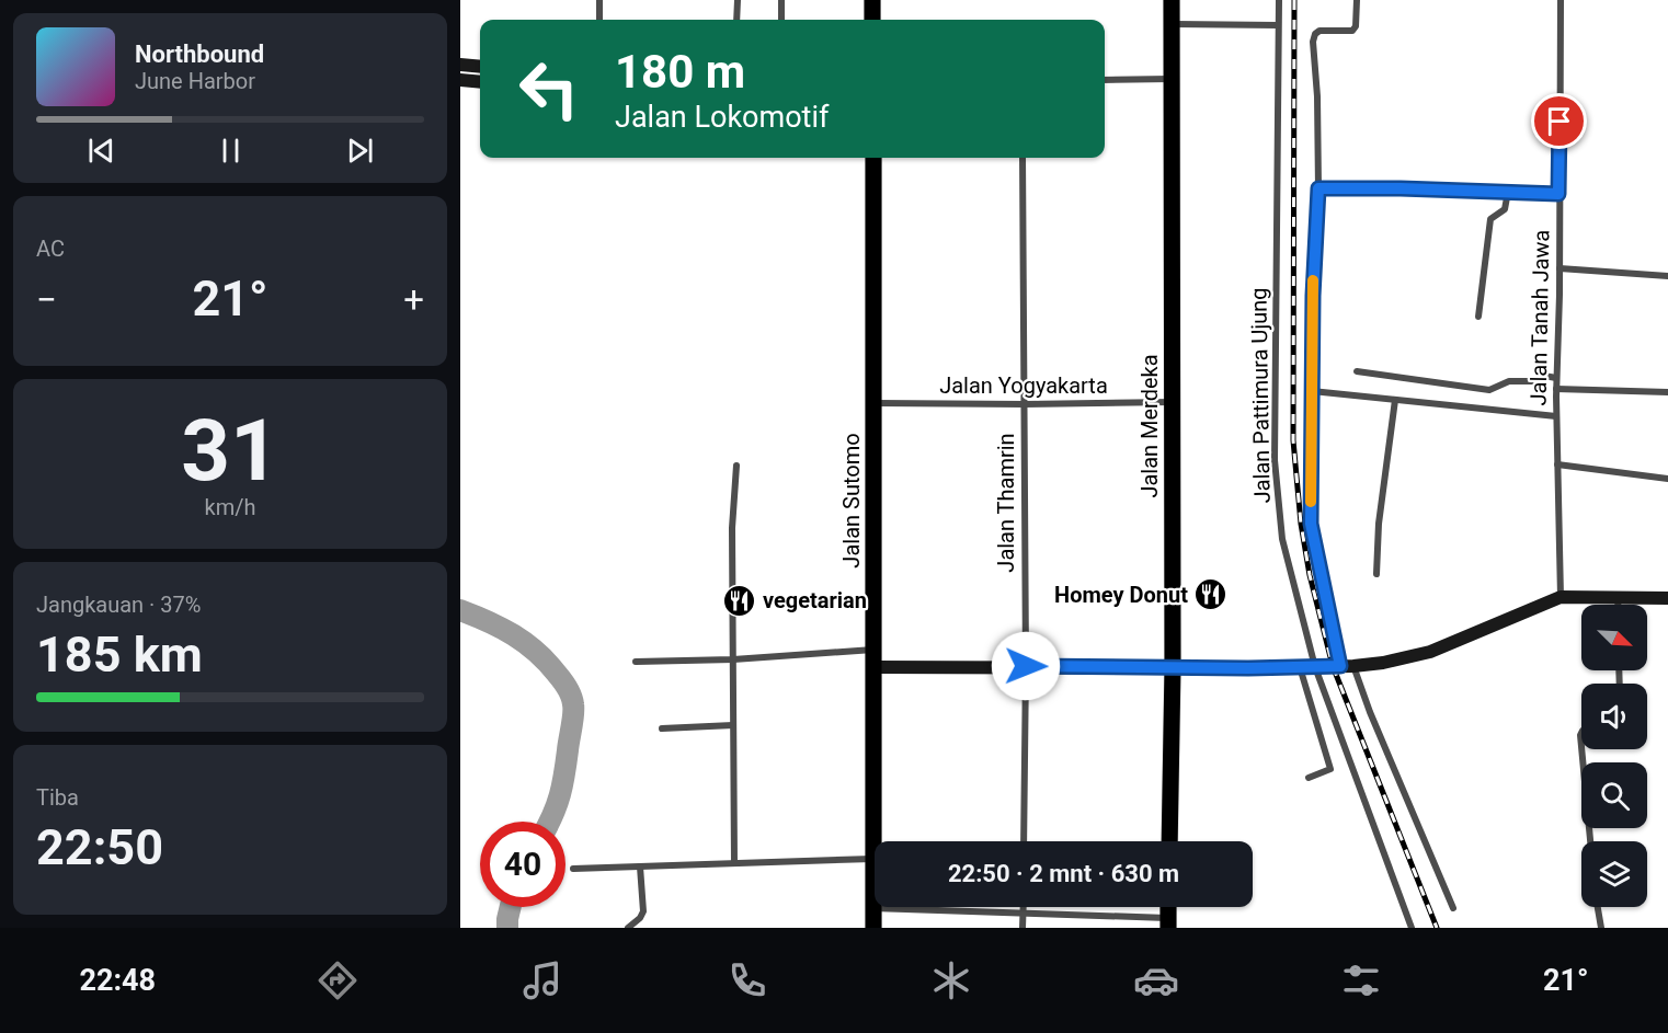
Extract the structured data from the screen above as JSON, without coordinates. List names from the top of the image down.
{
  "streets": {
    "main road": ["Jalan Merdeka", "Jalan Sutomo"],
    "street": [
      "Jalan Tanah Jawa",
      "Jalan Yogyakarta",
      "Jalan Pattimura Ujung",
      "Jalan Thamrin"
    ]
  },
  "crossings": [
    ["Jalan Yogyakarta", "Jalan Merdeka"],
    ["Jalan Yogyakarta", "Jalan Sutomo"],
    ["Jalan Yogyakarta", "Jalan Thamrin"]
  ],
  "places": {
    "restaurant": ["Homey Donut", "vegetarian"]
  },
  "north": "bottom right",
  "page": {
    "turn": ["180 m", "Jalan Lokomotif"],
    "song": ["Northbound", "June Harbor"],
    "tile": [
      "AC",
      ["31", "km/h"],
      ["Jangkauan · 37%", "185 km"],
      ["Tiba", "22:50"]
    ],
    "heat": ["−", "21°", "+"],
    "limit": "40",
    "trip": "22:50 · 2 mnt · 630 m",
    "tabs": ["22:48", "21°"]
  }
}
